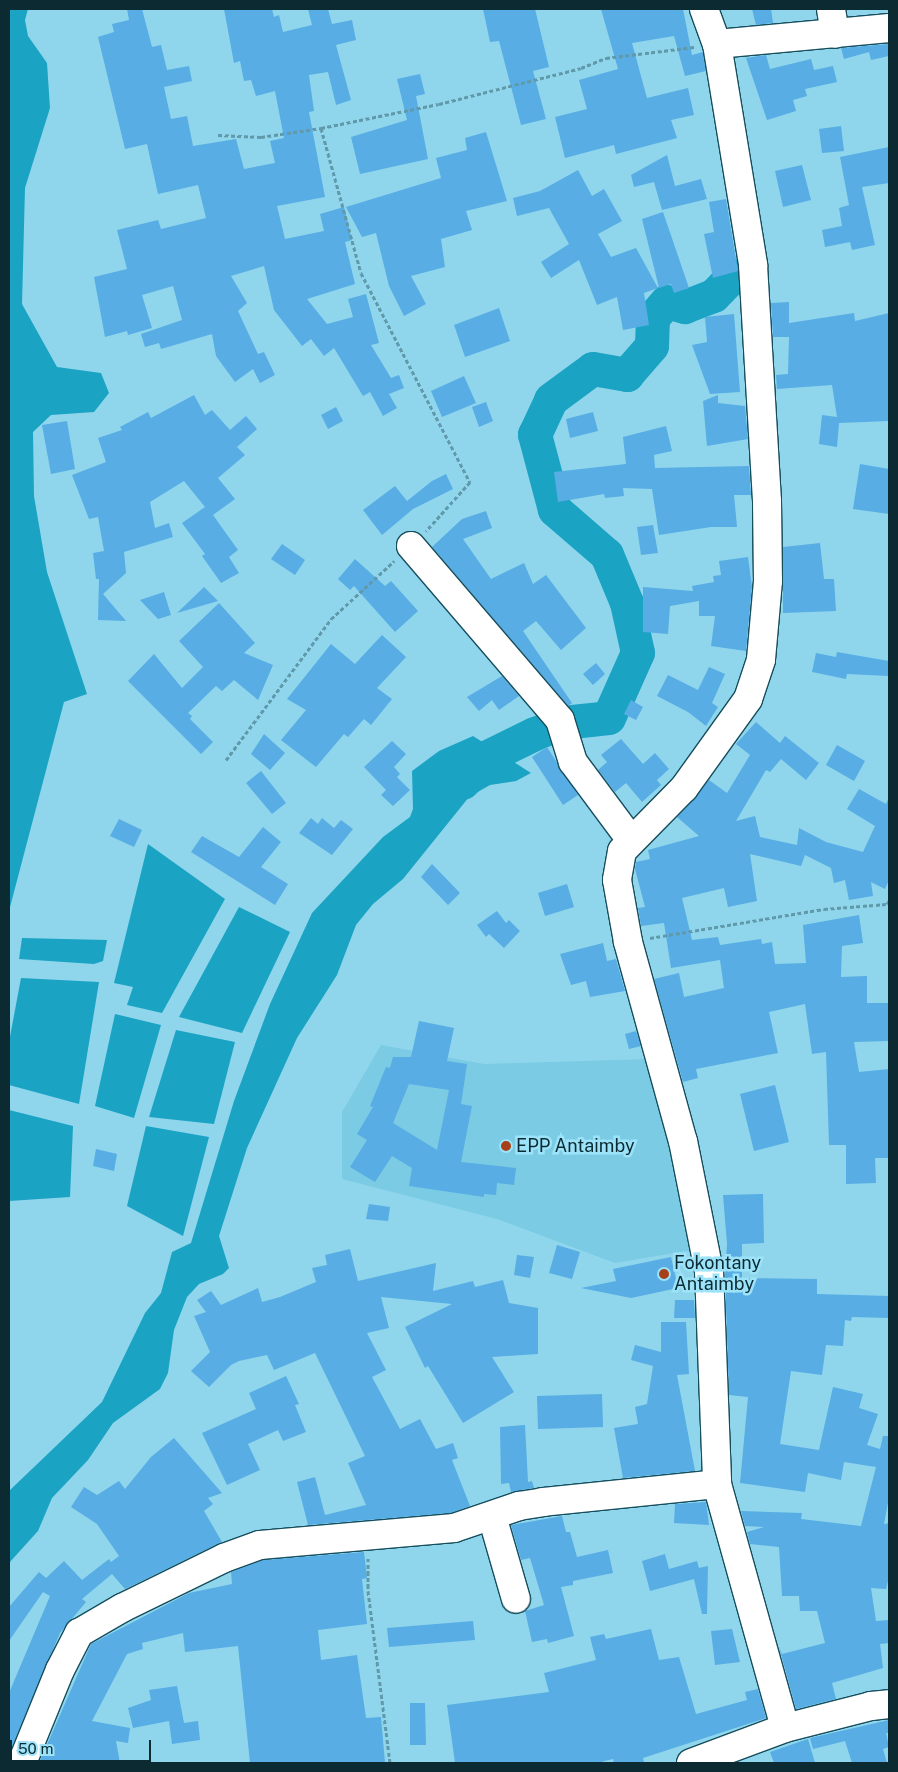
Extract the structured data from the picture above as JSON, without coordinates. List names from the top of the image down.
{
  "places": ["EPP Antaimby", "Fokontany Antaimby"],
  "scale_bar": "50 m"
}
